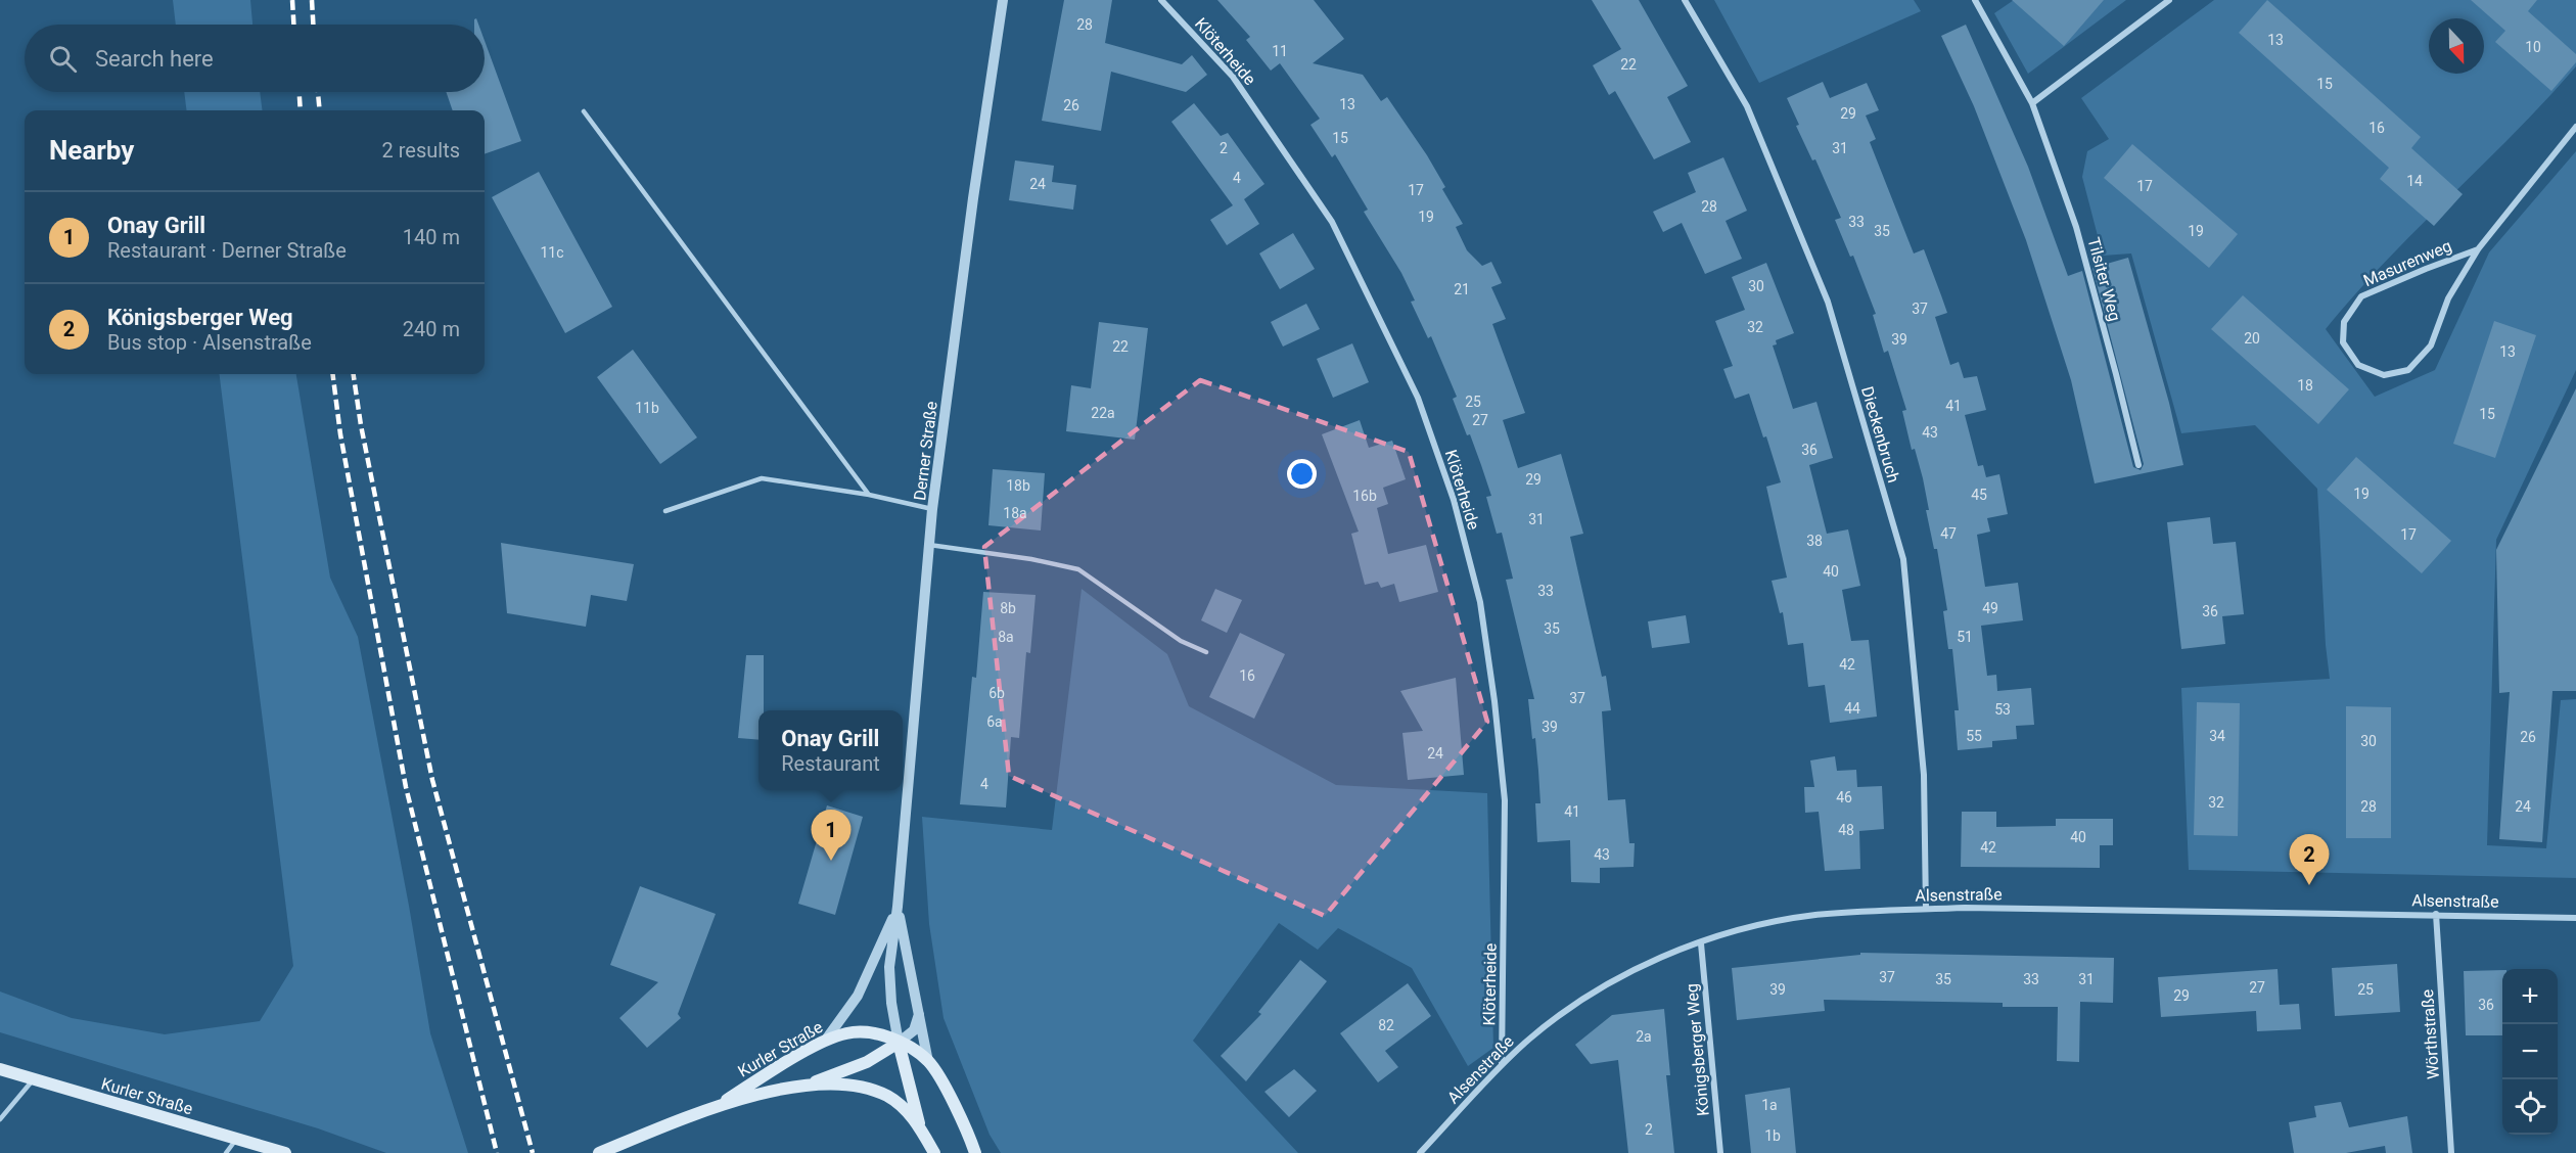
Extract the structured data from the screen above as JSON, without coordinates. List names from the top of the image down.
{
  "streets": {
    "main road": ["Kurler Straße"],
    "street": [
      "Klöterheide",
      "Masurenweg",
      "Tilsiter Weg",
      "Dieckenbruch",
      "Derner Straße",
      "Alsenstraße",
      "Wörthstraße",
      "Königsberger Weg"
    ]
  },
  "crossings": [
    ["Klöterheide", "Alsenstraße"],
    ["Dieckenbruch", "Alsenstraße"],
    ["Derner Straße", "Kurler Straße"],
    ["Alsenstraße", "Wörthstraße"],
    ["Alsenstraße", "Königsberger Weg"]
  ],
  "house_numbers": [
    "28",
    "13",
    "10",
    "11",
    "22",
    "15",
    "13",
    "26",
    "29",
    "16",
    "15",
    "2",
    "31",
    "4",
    "14",
    "24",
    "17",
    "17",
    "28",
    "19",
    "33",
    "35",
    "19",
    "11c",
    "30",
    "21",
    "37",
    "32",
    "20",
    "39",
    "22",
    "13",
    "18",
    "25",
    "41",
    "11b",
    "22a",
    "15",
    "27",
    "43",
    "36",
    "29",
    "18b",
    "19",
    "45",
    "16b",
    "18a",
    "31",
    "47",
    "17",
    "38",
    "40",
    "33",
    "8b",
    "49",
    "36",
    "35",
    "8a",
    "51",
    "42",
    "16",
    "6b",
    "37",
    "44",
    "53",
    "6a",
    "39",
    "55",
    "34",
    "26",
    "30",
    "24",
    "4",
    "46",
    "32",
    "28",
    "24",
    "41",
    "48",
    "40",
    "42",
    "43",
    "37",
    "35",
    "33",
    "31",
    "27",
    "39",
    "25",
    "29",
    "36",
    "82",
    "2a",
    "1a",
    "2",
    "1b"
  ],
  "north": "bottom",
  "page": {
    "search": "Search here",
    "heading": ["Nearby", "2 results"],
    "list": [
      {
        "mark": "1",
        "name": "Onay Grill",
        "note": "Restaurant · Derner Straße",
        "value": "140 m"
      },
      {
        "mark": "2",
        "name": "Königsberger Weg",
        "note": "Bus stop · Alsenstraße",
        "value": "240 m"
      }
    ],
    "popup": ["Onay Grill", "Restaurant"],
    "pins": ["1", "2"],
    "map_buttons": ["+", "−"]
  }
}
